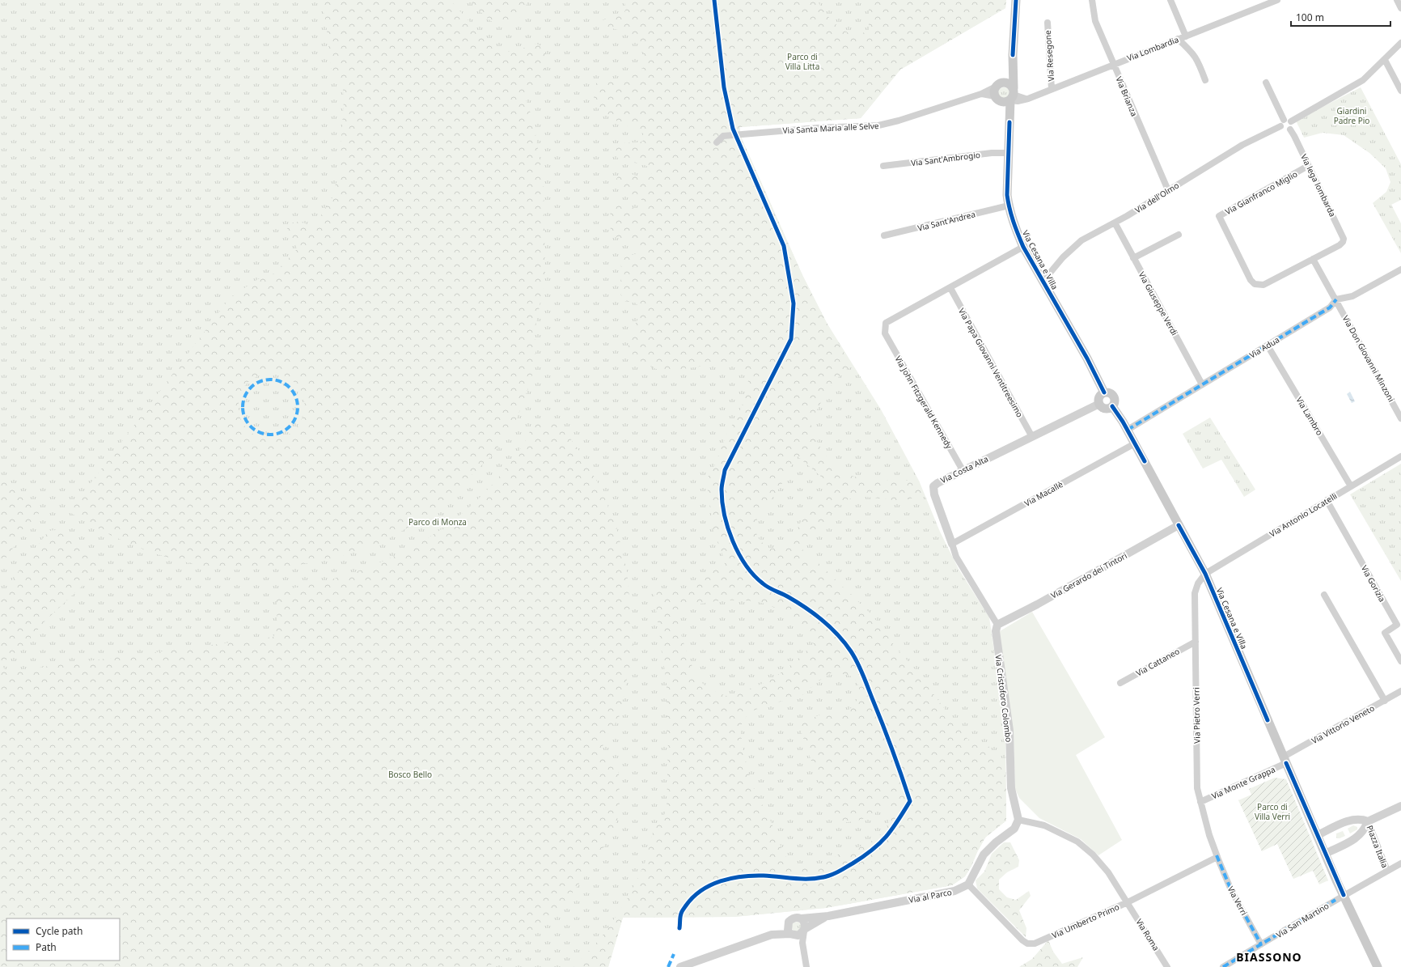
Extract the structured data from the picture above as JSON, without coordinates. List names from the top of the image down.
{
  "streets": {
    "main road": ["Via Cesana e Villa"],
    "street": [
      "Via Lombardia",
      "Via Resegone",
      "Via Brianza",
      "Via Santa Maria alle Selve",
      "Via Sant'Ambrogio",
      "Via lega lombarda",
      "Via Gianfranco Miglio",
      "Via dell'Olmo",
      "Via Sant'Andrea",
      "Via Giuseppe Verdi",
      "Via Adua",
      "Via Don Giovanni Minzoni",
      "Via Papa Giovanni Ventitreesimo",
      "Via John Fitzgerald Kennedy",
      "Via Lambro",
      "Via Costa Alta",
      "Via Macallè",
      "Via Antonio Locatelli",
      "Via Gerardo dei Tintori",
      "Via Gorizia",
      "Via Cattaneo",
      "Via Cristoforo Colombo",
      "Via Pietro Verri",
      "Via Vittorio Veneto",
      "Via Monte Grappa",
      "Piazza Italia",
      "Via al Parco",
      "Via Verri",
      "Via San Martino",
      "Via Umberto Primo",
      "Via Roma"
    ]
  },
  "crossings": [
    ["Via Lombardia", "Via Resegone"],
    ["Via Lombardia", "Via Brianza"],
    ["Via Lombardia", "Via Cesana e Villa"],
    ["Via Brianza", "Via dell'Olmo"],
    ["Via Santa Maria alle Selve", "Via Cesana e Villa"],
    ["Via Sant'Ambrogio", "Via Cesana e Villa"],
    ["Via lega lombarda", "Via Gianfranco Miglio"],
    ["Via lega lombarda", "Via dell'Olmo"],
    ["Via dell'Olmo", "Via Cesana e Villa"],
    ["Via dell'Olmo", "Via Giuseppe Verdi"],
    ["Via Sant'Andrea", "Via Cesana e Villa"],
    ["Via Cesana e Villa", "Via Adua"],
    ["Via Cesana e Villa", "Via Costa Alta"],
    ["Via Cesana e Villa", "Via Macallè"],
    ["Via Cesana e Villa", "Via Antonio Locatelli"],
    ["Via Cesana e Villa", "Via Gerardo dei Tintori"],
    ["Via Cesana e Villa", "Via Pietro Verri"],
    ["Via Cesana e Villa", "Via Vittorio Veneto"],
    ["Via Cesana e Villa", "Via Monte Grappa"],
    ["Via Cesana e Villa", "Piazza Italia"],
    ["Via Cesana e Villa", "Via San Martino"],
    ["Via Giuseppe Verdi", "Via Adua"],
    ["Via Adua", "Via Don Giovanni Minzoni"],
    ["Via Adua", "Via Lambro"],
    ["Via Papa Giovanni Ventitreesimo", "Via John Fitzgerald Kennedy"],
    ["Via Papa Giovanni Ventitreesimo", "Via Costa Alta"],
    ["Via John Fitzgerald Kennedy", "Via Costa Alta"],
    ["Via Lambro", "Via Antonio Locatelli"],
    ["Via Costa Alta", "Via Macallè"],
    ["Via Costa Alta", "Via Gerardo dei Tintori"],
    ["Via Costa Alta", "Via Cristoforo Colombo"],
    ["Via Antonio Locatelli", "Via Gorizia"],
    ["Via Antonio Locatelli", "Via Pietro Verri"],
    ["Via Gerardo dei Tintori", "Via Cristoforo Colombo"],
    ["Via Cattaneo", "Via Pietro Verri"],
    ["Via Pietro Verri", "Via Monte Grappa"],
    ["Via Pietro Verri", "Via Verri"],
    ["Via Pietro Verri", "Via Umberto Primo"],
    ["Via Vittorio Veneto", "Via Monte Grappa"],
    ["Piazza Italia", "Via San Martino"],
    ["Via al Parco", "Via Umberto Primo"],
    ["Via Verri", "Via San Martino"],
    ["Via Verri", "Via Umberto Primo"],
    ["Via Umberto Primo", "Via Roma"]
  ],
  "districts": ["BIASSONO"],
  "parks": [
    "Parco di Villa Litta",
    "Giardini Padre Pio",
    "Parco di Monza",
    "Bosco Bello",
    "Parco di Villa Verri"
  ],
  "legend": ["Cycle path", "Path"],
  "scale_bar": "100 m"
}
